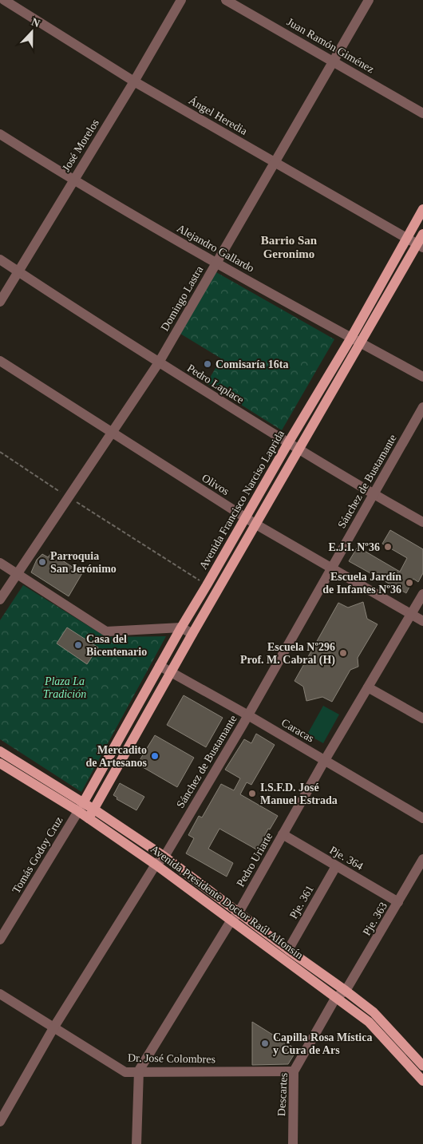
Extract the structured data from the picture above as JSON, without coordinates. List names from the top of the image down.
{
  "streets": {
    "main road": ["Avenida Francisco Narciso Laprida", "Avenida Presidente Doctor Raúl Alfonsín"],
    "street": [
      "Juan Ramón Giménez",
      "Ángel Heredia",
      "José Morelos",
      "Alejandro Gallardo",
      "Domingo Lastra",
      "Pedro Laplace",
      "Sánchez de Bustamante",
      "Olivos",
      "Caracas",
      "Tomás Godoy Cruz",
      "Pje. 364",
      "Pedro Uriarte",
      "Pje. 361",
      "Pje. 363",
      "Dr. José Colombres",
      "Descartes"
    ]
  },
  "crossings": [
    ["Juan Ramón Giménez", "Domingo Lastra"],
    ["Ángel Heredia", "José Morelos"],
    ["Ángel Heredia", "Domingo Lastra"],
    ["Ángel Heredia", "Avenida Francisco Narciso Laprida"],
    ["José Morelos", "Alejandro Gallardo"],
    ["José Morelos", "Pedro Laplace"],
    ["Alejandro Gallardo", "Domingo Lastra"],
    ["Alejandro Gallardo", "Avenida Francisco Narciso Laprida"],
    ["Domingo Lastra", "Pedro Laplace"],
    ["Domingo Lastra", "Olivos"],
    ["Pedro Laplace", "Sánchez de Bustamante"],
    ["Pedro Laplace", "Avenida Francisco Narciso Laprida"],
    ["Sánchez de Bustamante", "Olivos"],
    ["Sánchez de Bustamante", "Caracas"],
    ["Sánchez de Bustamante", "Avenida Presidente Doctor Raúl Alfonsín"],
    ["Sánchez de Bustamante", "Dr. José Colombres"],
    ["Olivos", "Avenida Francisco Narciso Laprida"],
    ["Olivos", "Pedro Uriarte"],
    ["Avenida Francisco Narciso Laprida", "Caracas"],
    ["Avenida Francisco Narciso Laprida", "Tomás Godoy Cruz"],
    ["Avenida Francisco Narciso Laprida", "Avenida Presidente Doctor Raúl Alfonsín"],
    ["Caracas", "Pedro Uriarte"],
    ["Tomás Godoy Cruz", "Avenida Presidente Doctor Raúl Alfonsín"],
    ["Pje. 364", "Pedro Uriarte"],
    ["Pje. 364", "Pje. 361"],
    ["Pje. 364", "Pje. 363"],
    ["Pedro Uriarte", "Avenida Presidente Doctor Raúl Alfonsín"],
    ["Pedro Uriarte", "Dr. José Colombres"],
    ["Avenida Presidente Doctor Raúl Alfonsín", "Pje. 361"],
    ["Avenida Presidente Doctor Raúl Alfonsín", "Pje. 363"],
    ["Avenida Presidente Doctor Raúl Alfonsín", "Descartes"],
    ["Pje. 363", "Descartes"],
    ["Dr. José Colombres", "Descartes"]
  ],
  "districts": ["Barrio San Geronimo"],
  "parks": ["Plaza La Tradición"],
  "places": [
    "Comisaría 16ta",
    "E.J.I. Nº36",
    "Parroquia San Jerónimo",
    "Escuela Jardín de Infantes Nº36",
    "Casa del Bicentenario",
    "Escuela Nº296 Prof. M. Cabral (H)",
    "Mercadito de Artesanos",
    "I.S.F.D. José Manuel Estrada",
    "Capilla Rosa Mística y Cura de Ars"
  ],
  "north": "top"
}
